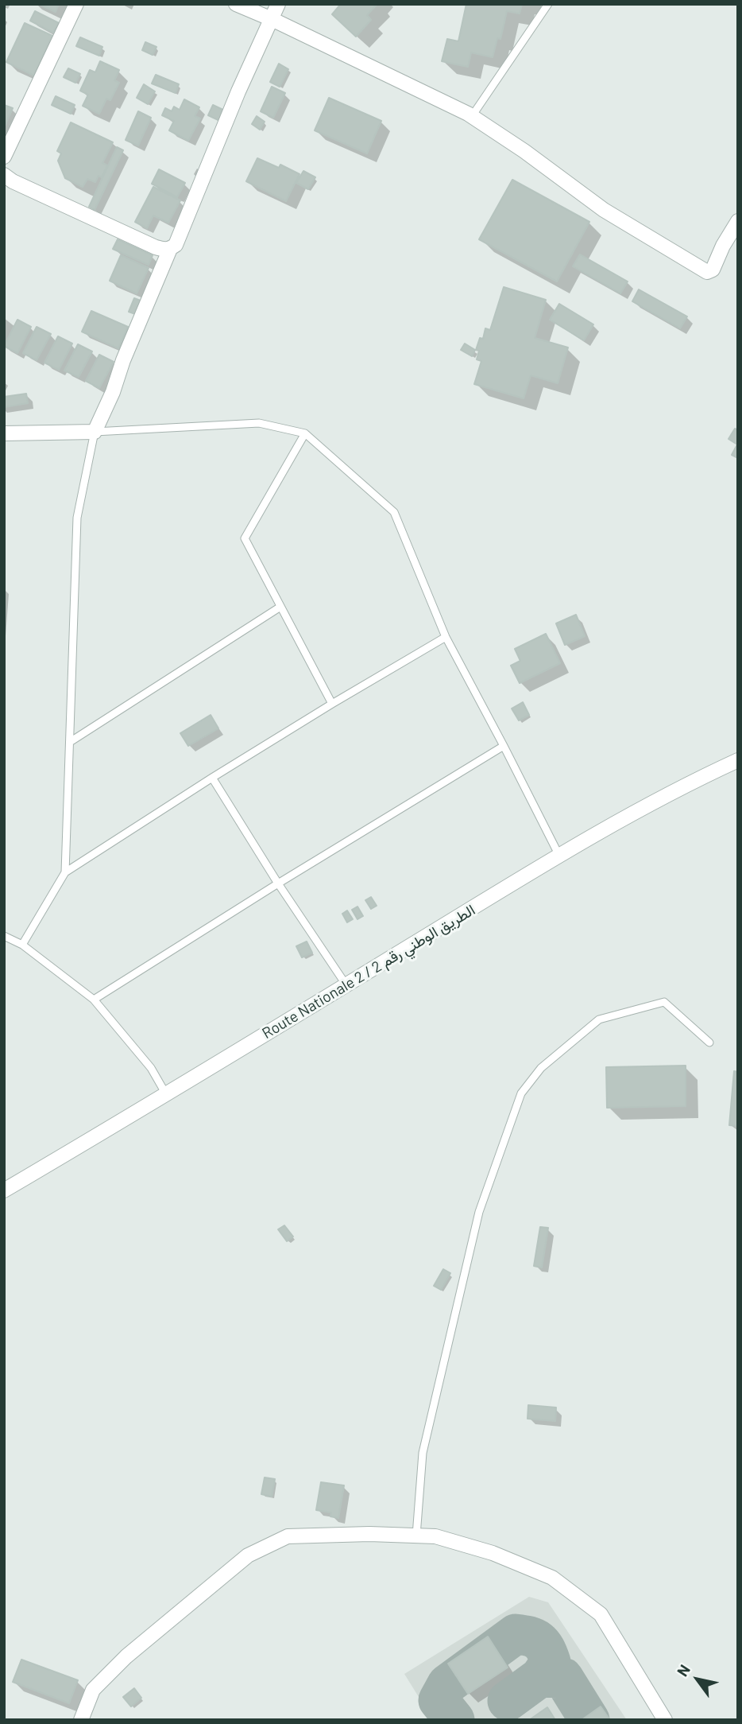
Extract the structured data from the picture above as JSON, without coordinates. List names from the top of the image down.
{
  "streets": {
    "street": ["Route Nationale 2 / الطريق الوطني رقم 2"]
  },
  "north": "top left"
}
